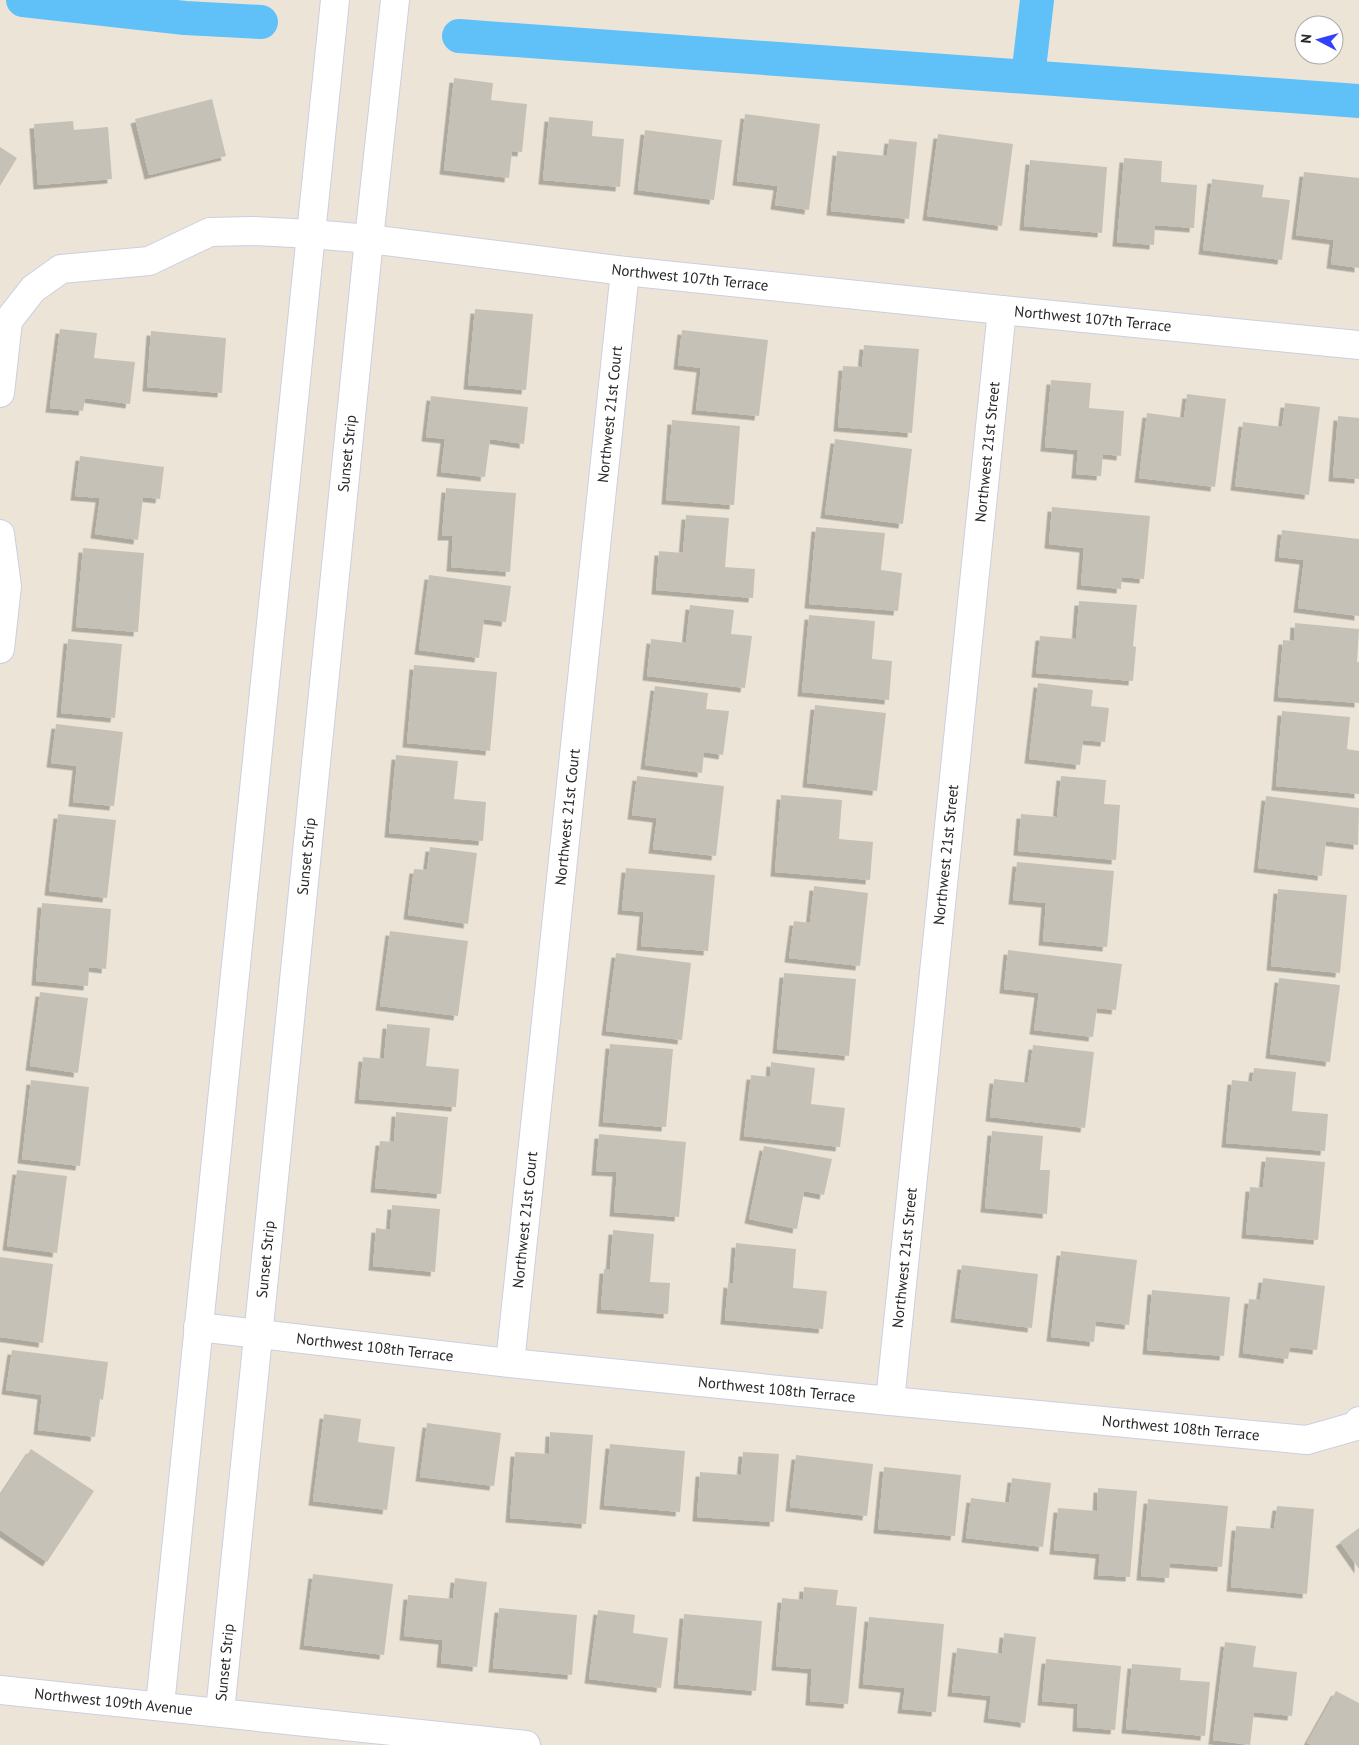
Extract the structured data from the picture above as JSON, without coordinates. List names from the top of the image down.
{
  "streets": {
    "street": [
      "Northwest 107th Terrace",
      "Northwest 21st Court",
      "Sunset Strip",
      "Northwest 21st Street",
      "Northwest 108th Terrace",
      "Northwest 109th Avenue"
    ]
  },
  "crossings": [
    ["Northwest 107th Terrace", "Northwest 21st Court"],
    ["Northwest 107th Terrace", "Sunset Strip"],
    ["Northwest 107th Terrace", "Northwest 21st Street"],
    ["Northwest 21st Court", "Northwest 108th Terrace"],
    ["Sunset Strip", "Northwest 108th Terrace"],
    ["Sunset Strip", "Northwest 109th Avenue"],
    ["Northwest 21st Street", "Northwest 108th Terrace"]
  ],
  "north": "left"
}
